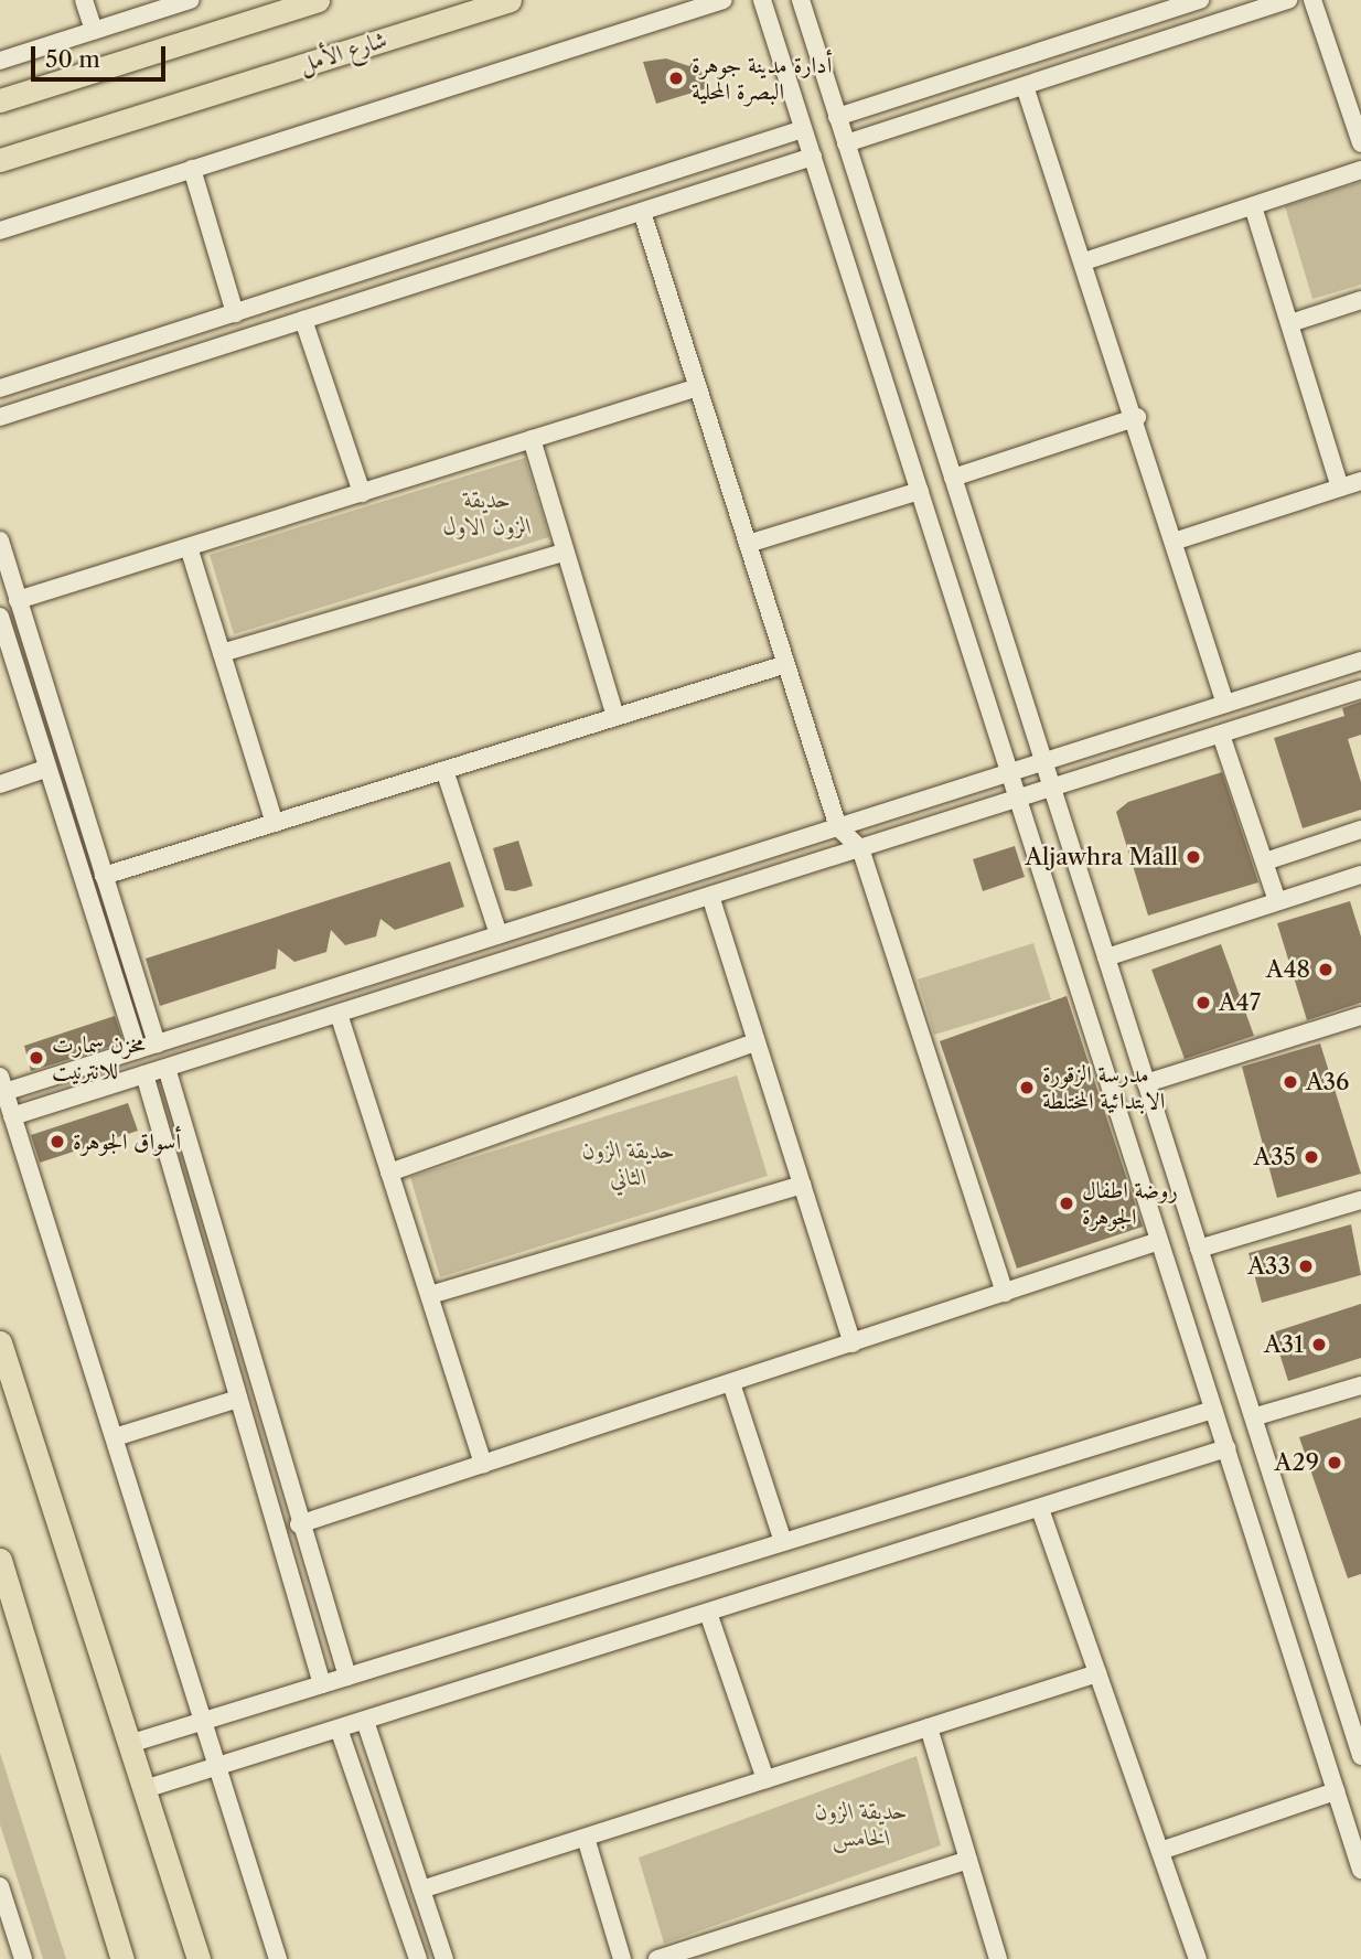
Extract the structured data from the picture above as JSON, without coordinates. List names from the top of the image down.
{
  "streets": {
    "main road": ["شارع الأمل"]
  },
  "parks": ["حديقة الزون الاول", "حديقة الزون الثاني", "حديقة الزون الخامس"],
  "places": [
    "أدارة مدينة جوهرة البصرة المحلية",
    "Aljawhra Mall",
    "A48",
    "A47",
    "مخزن سمارت للانترنيت",
    "A36",
    "مدرسة الزقورة الابتدائية المختلطة",
    "أسواق الجوهرة",
    "A35",
    "روضة اطفال الجوهرة",
    "A33",
    "A31",
    "A29"
  ],
  "scale_bar": "50 m"
}
